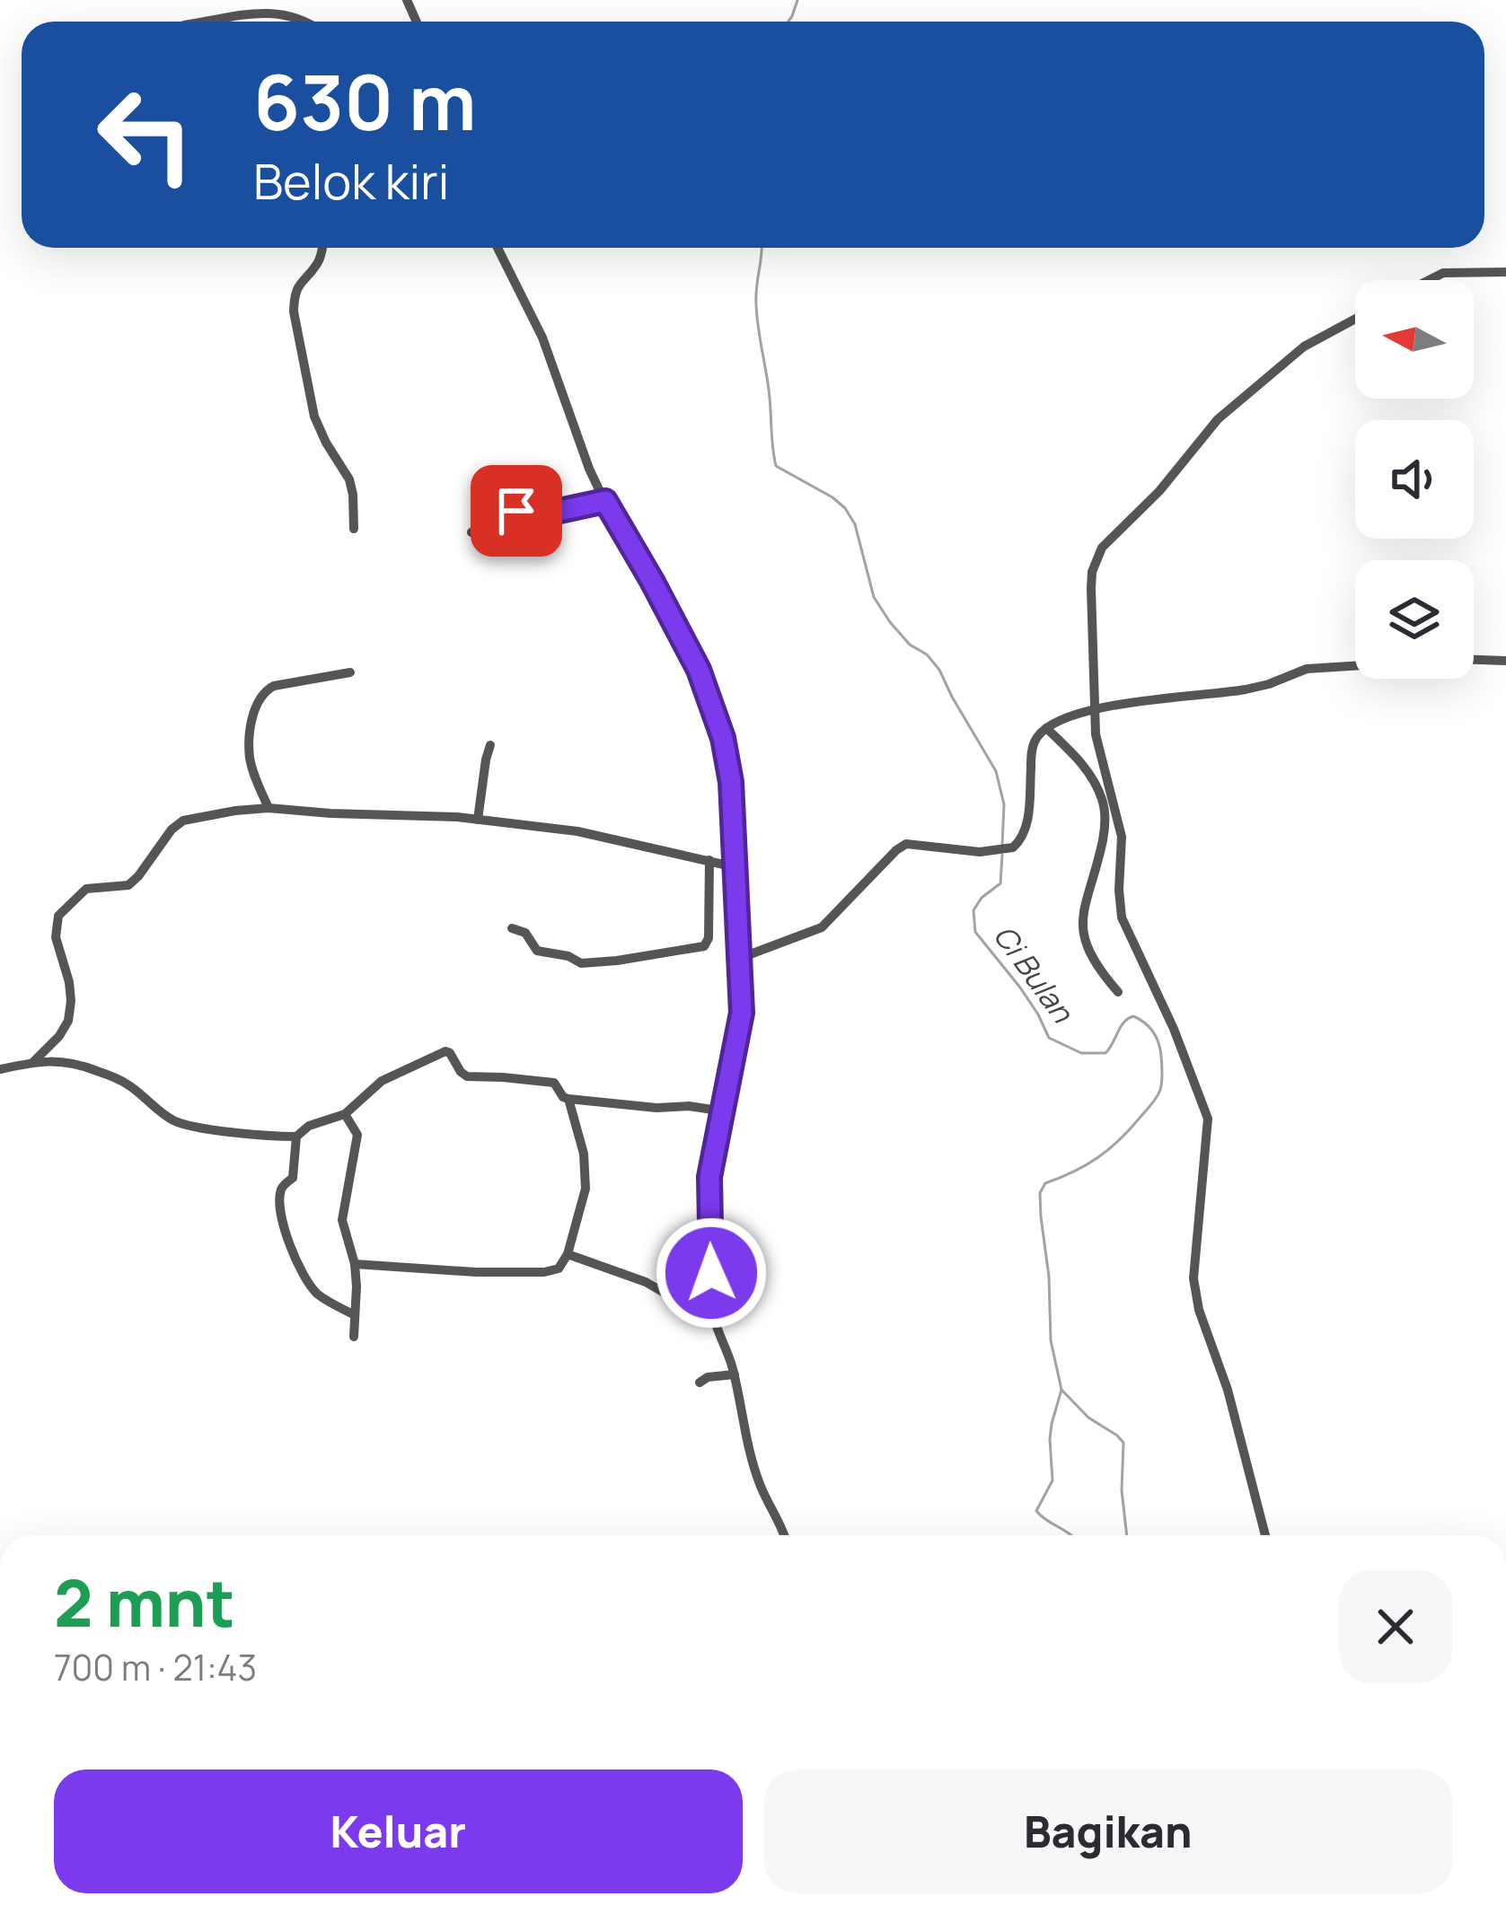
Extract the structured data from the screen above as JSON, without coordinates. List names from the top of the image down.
{
  "water": ["Ci Bulan"],
  "north": "left",
  "page": {
    "turn": ["630 m", "Belok kiri"],
    "heading": ["2 mnt", "700 m · 21:43"],
    "buttons": ["Keluar", "Bagikan"]
  }
}
